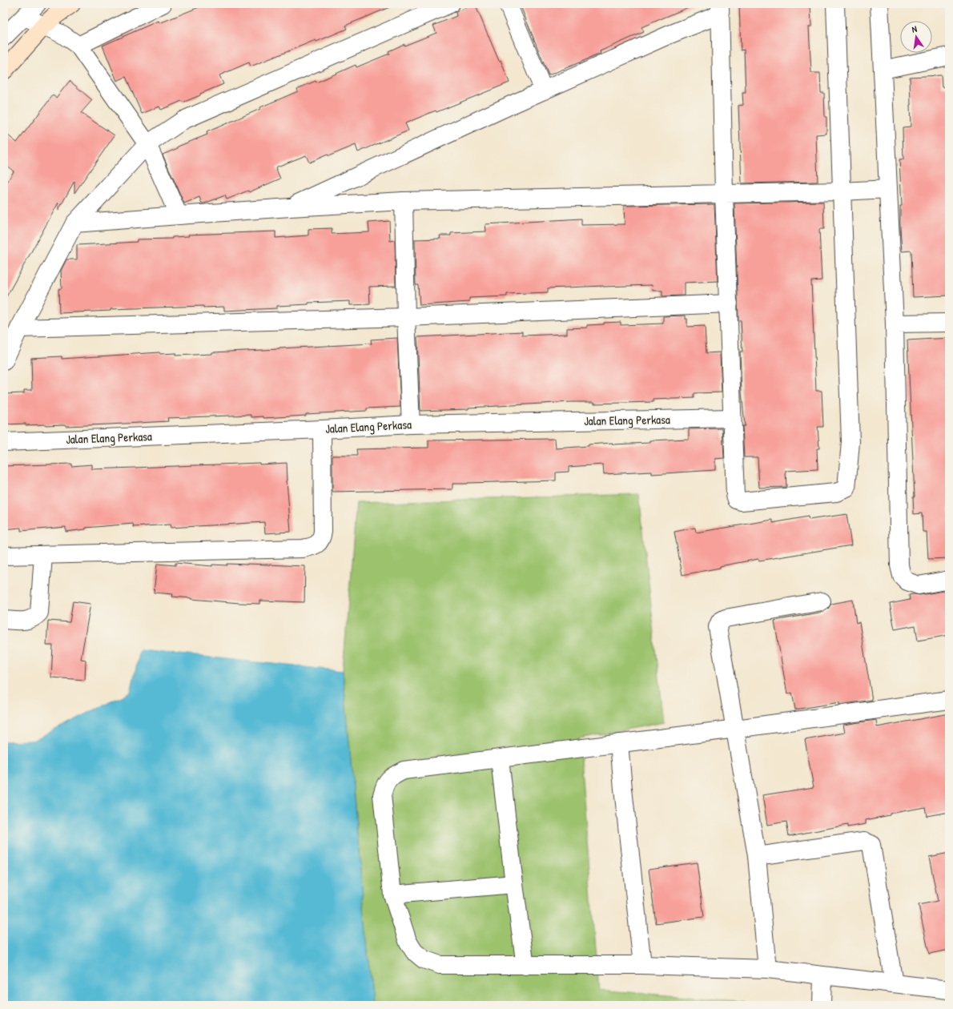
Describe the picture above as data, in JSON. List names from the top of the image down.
{
  "streets": {
    "street": ["Jalan Elang Perkasa"]
  },
  "north": "top"
}
